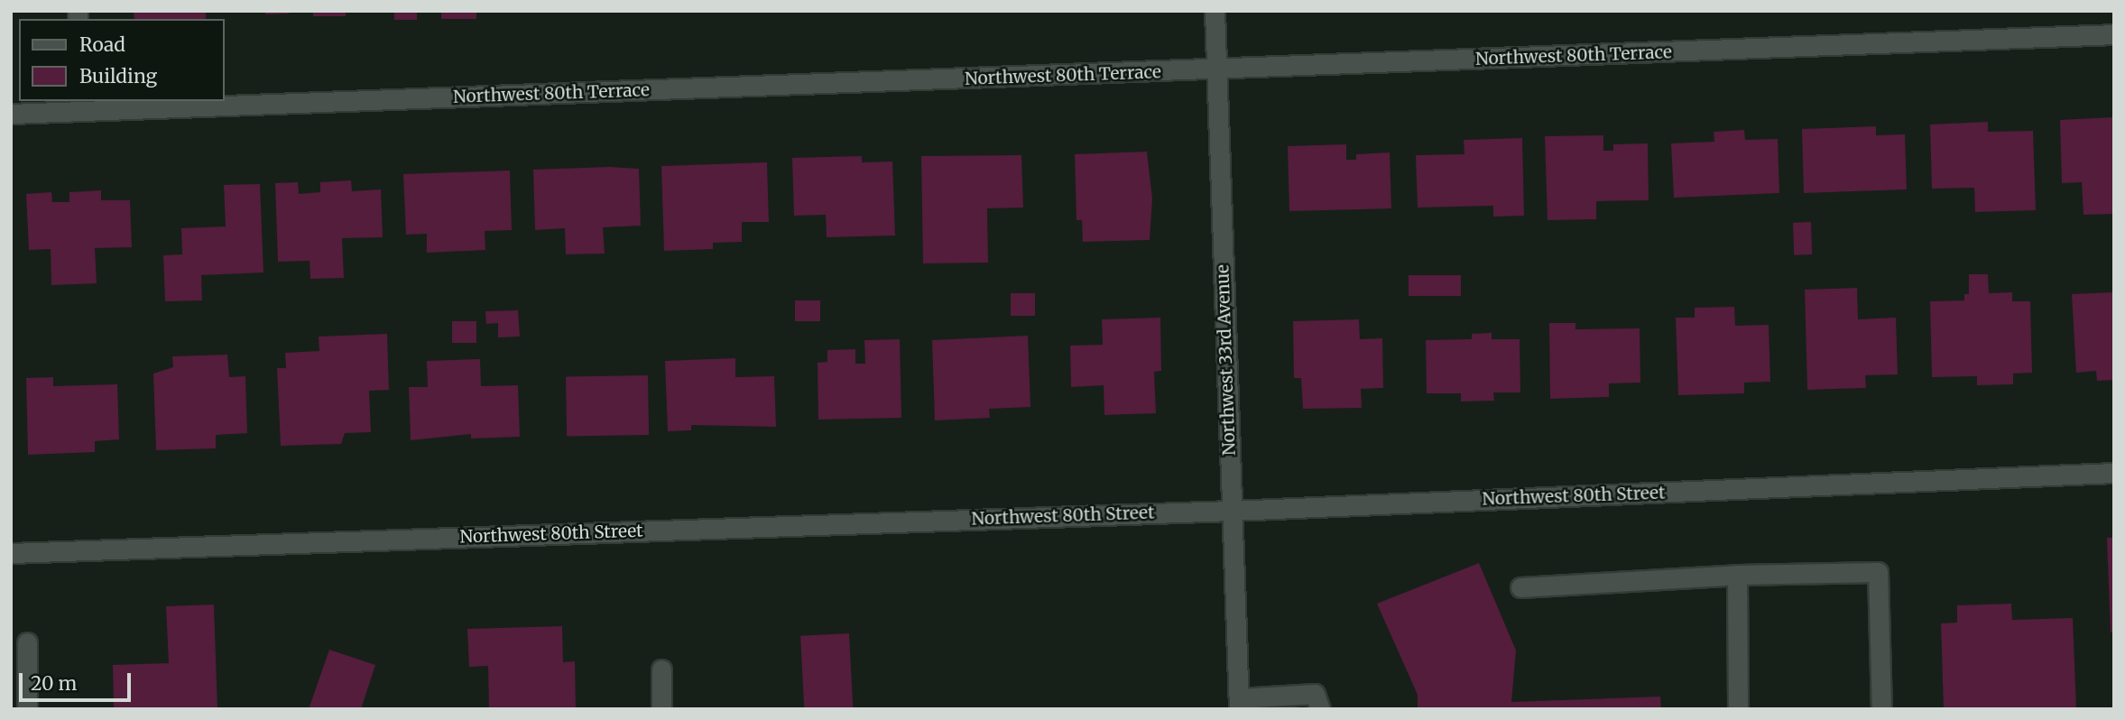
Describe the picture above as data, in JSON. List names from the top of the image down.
{
  "streets": {
    "street": ["Northwest 80th Terrace", "Northwest 33rd Avenue", "Northwest 80th Street"]
  },
  "crossings": [
    ["Northwest 80th Terrace", "Northwest 33rd Avenue"],
    ["Northwest 33rd Avenue", "Northwest 80th Street"]
  ],
  "legend": ["Road", "Building"],
  "scale_bar": "20 m"
}
